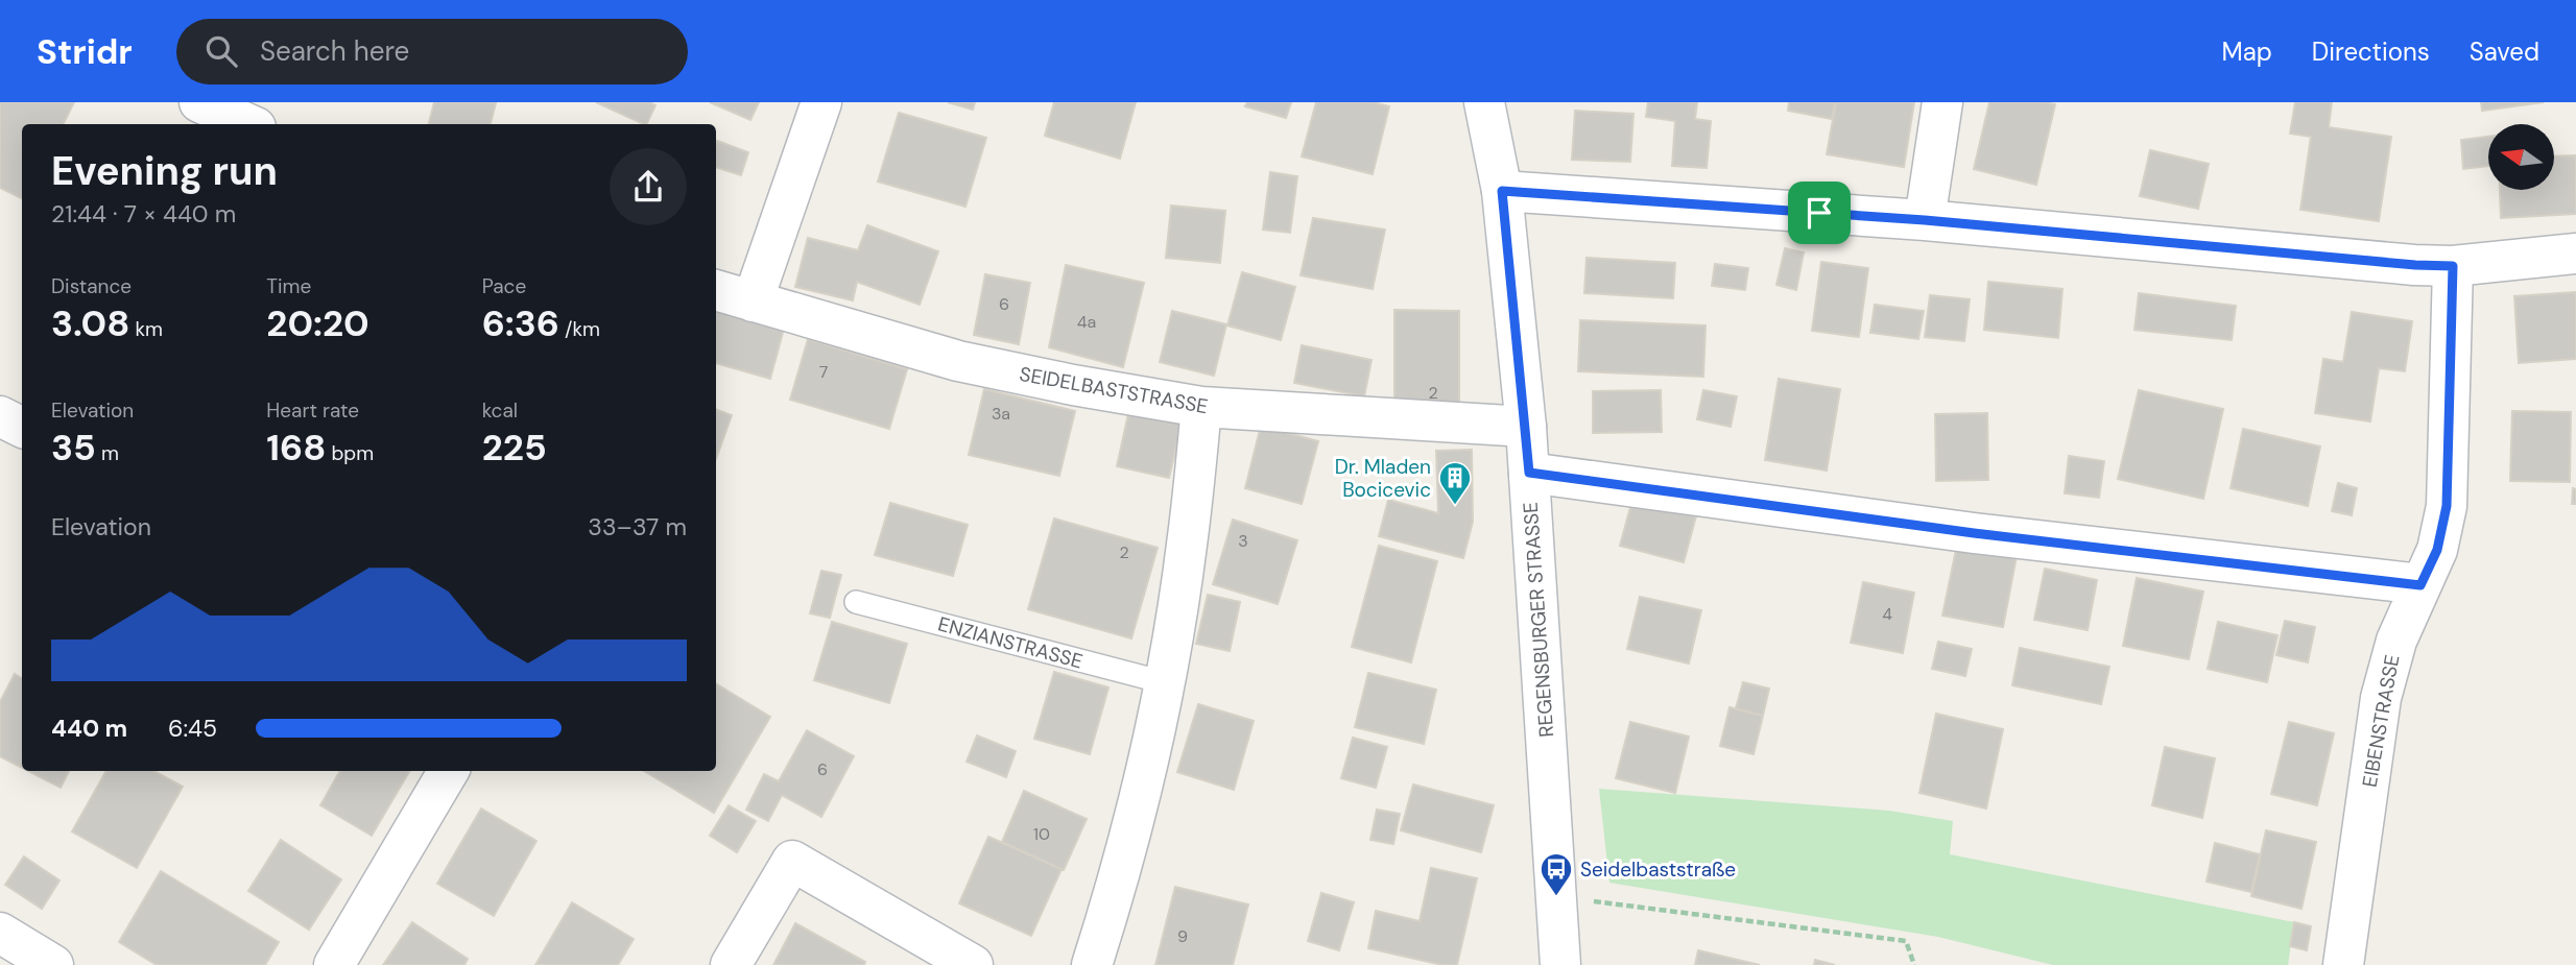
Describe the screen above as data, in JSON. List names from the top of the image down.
{
  "streets": {
    "street": ["SEIDELBASTSTRASSE", "REGENSBURGER STRASSE", "EIBENSTRASSE"],
    "lane": ["ENZIANSTRASSE"]
  },
  "crossings": [
    ["SEIDELBASTSTRASSE", "REGENSBURGER STRASSE"]
  ],
  "places": {
    "building": ["Dr. Mladen Bocicevic"],
    "bus stop": ["Seidelbaststraße"]
  },
  "house_numbers": [
    "6",
    "4a",
    "7",
    "2",
    "3a",
    "3",
    "2",
    "4",
    "6",
    "10",
    "9"
  ],
  "north": "left",
  "page": {
    "header": "Stridr",
    "search": "Search here",
    "nav": ["Map", "Directions", "Saved"],
    "heading": ["Evening run", "21:44 · 7 × 440 m"],
    "stats": [
      ["Distance", "3.08 km"],
      ["Time", "20:20"],
      ["Pace", "6:36 /km"],
      ["Elevation", "35 m"],
      ["Heart rate", "168 bpm"],
      ["kcal", "225"]
    ],
    "chart": ["Elevation", "33–37 m"],
    "list": [
      {
        "name": "440 m",
        "note": "6:45"
      }
    ]
  }
}
